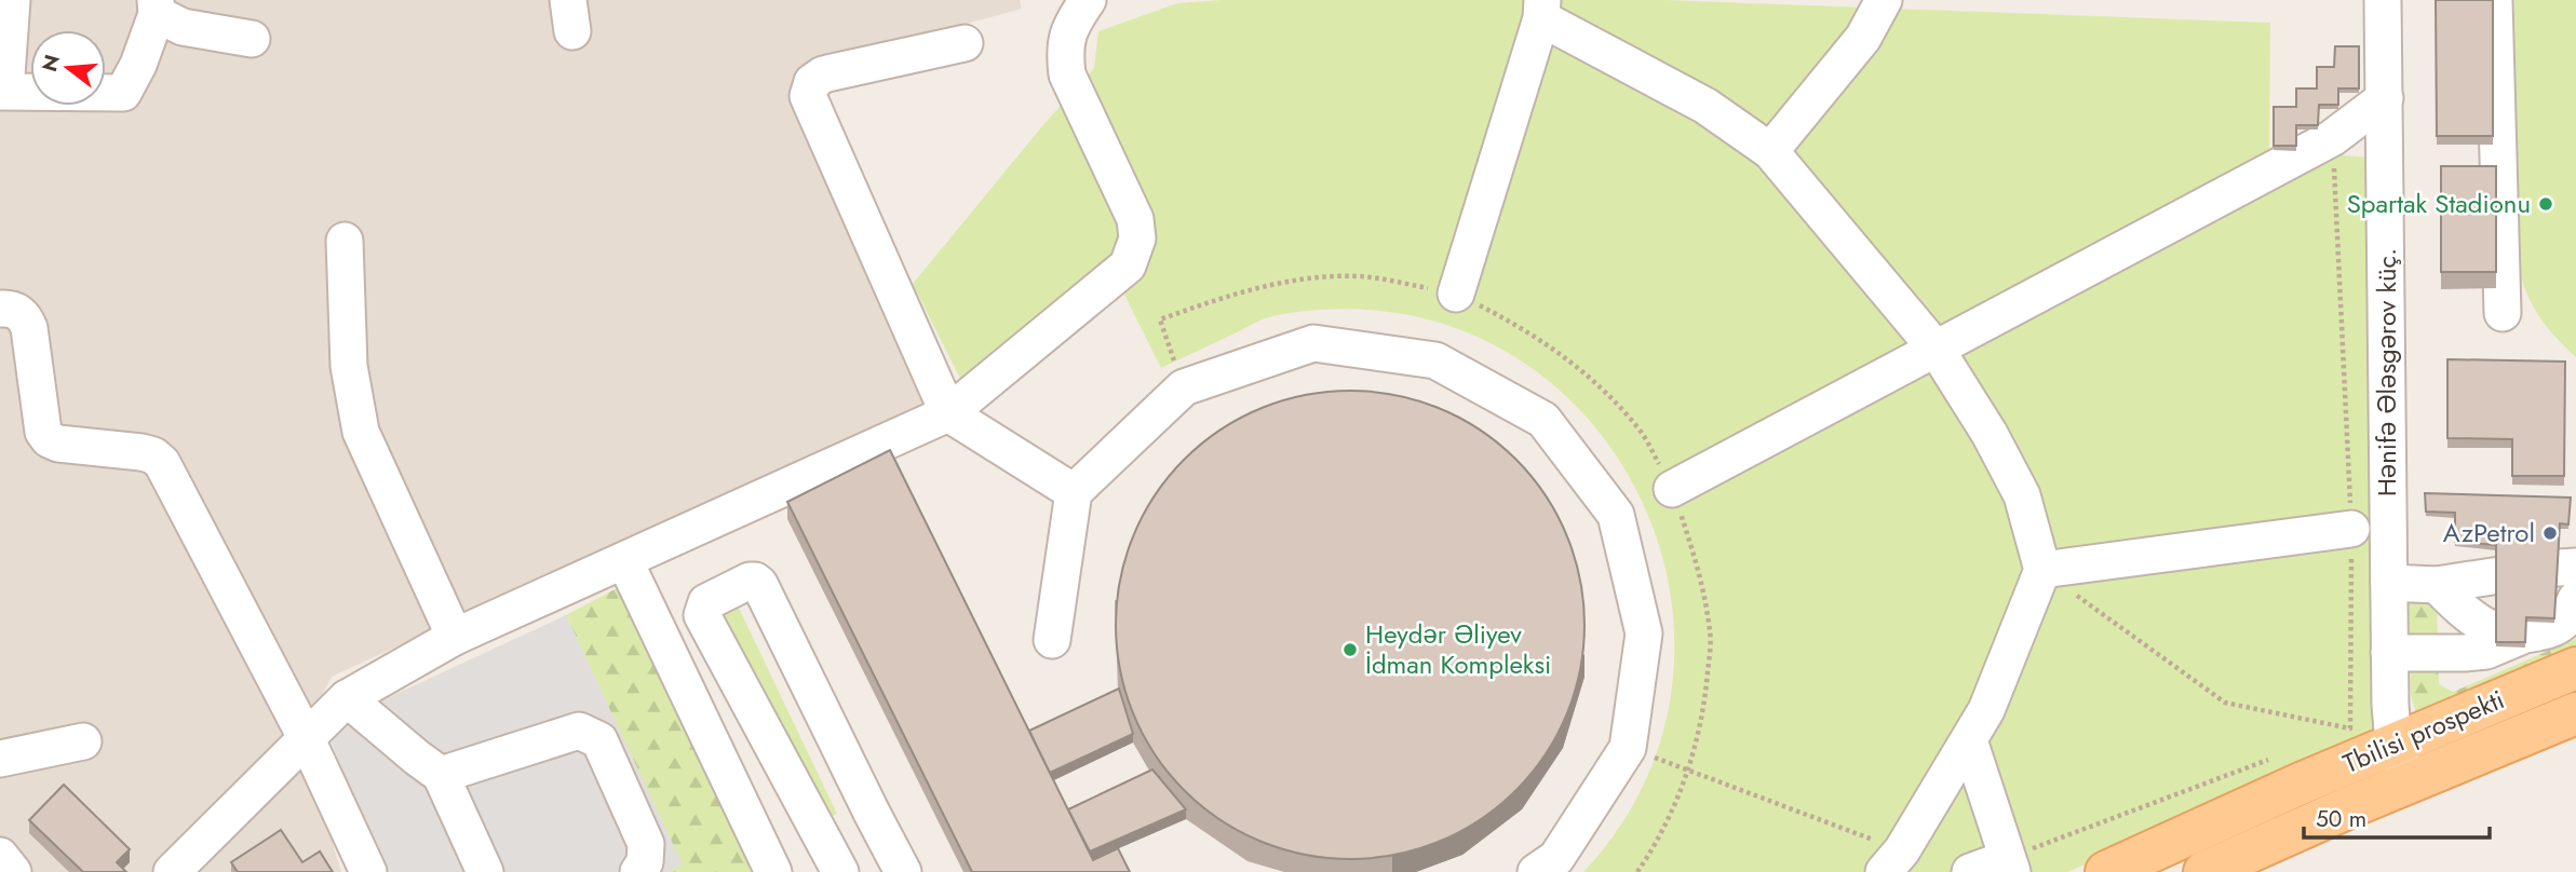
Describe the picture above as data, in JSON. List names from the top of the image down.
{
  "streets": {
    "main road": ["Tbilisi prospekti"],
    "street": ["Hənifə Ələsgərov küç."]
  },
  "crossings": [
    ["Hənifə Ələsgərov küç.", "Tbilisi prospekti"]
  ],
  "places": ["Spartak Stadionu", "AzPetrol", "Heydər Əliyev İdman Kompleksi"],
  "scale_bar": "50 m",
  "north": "left"
}
